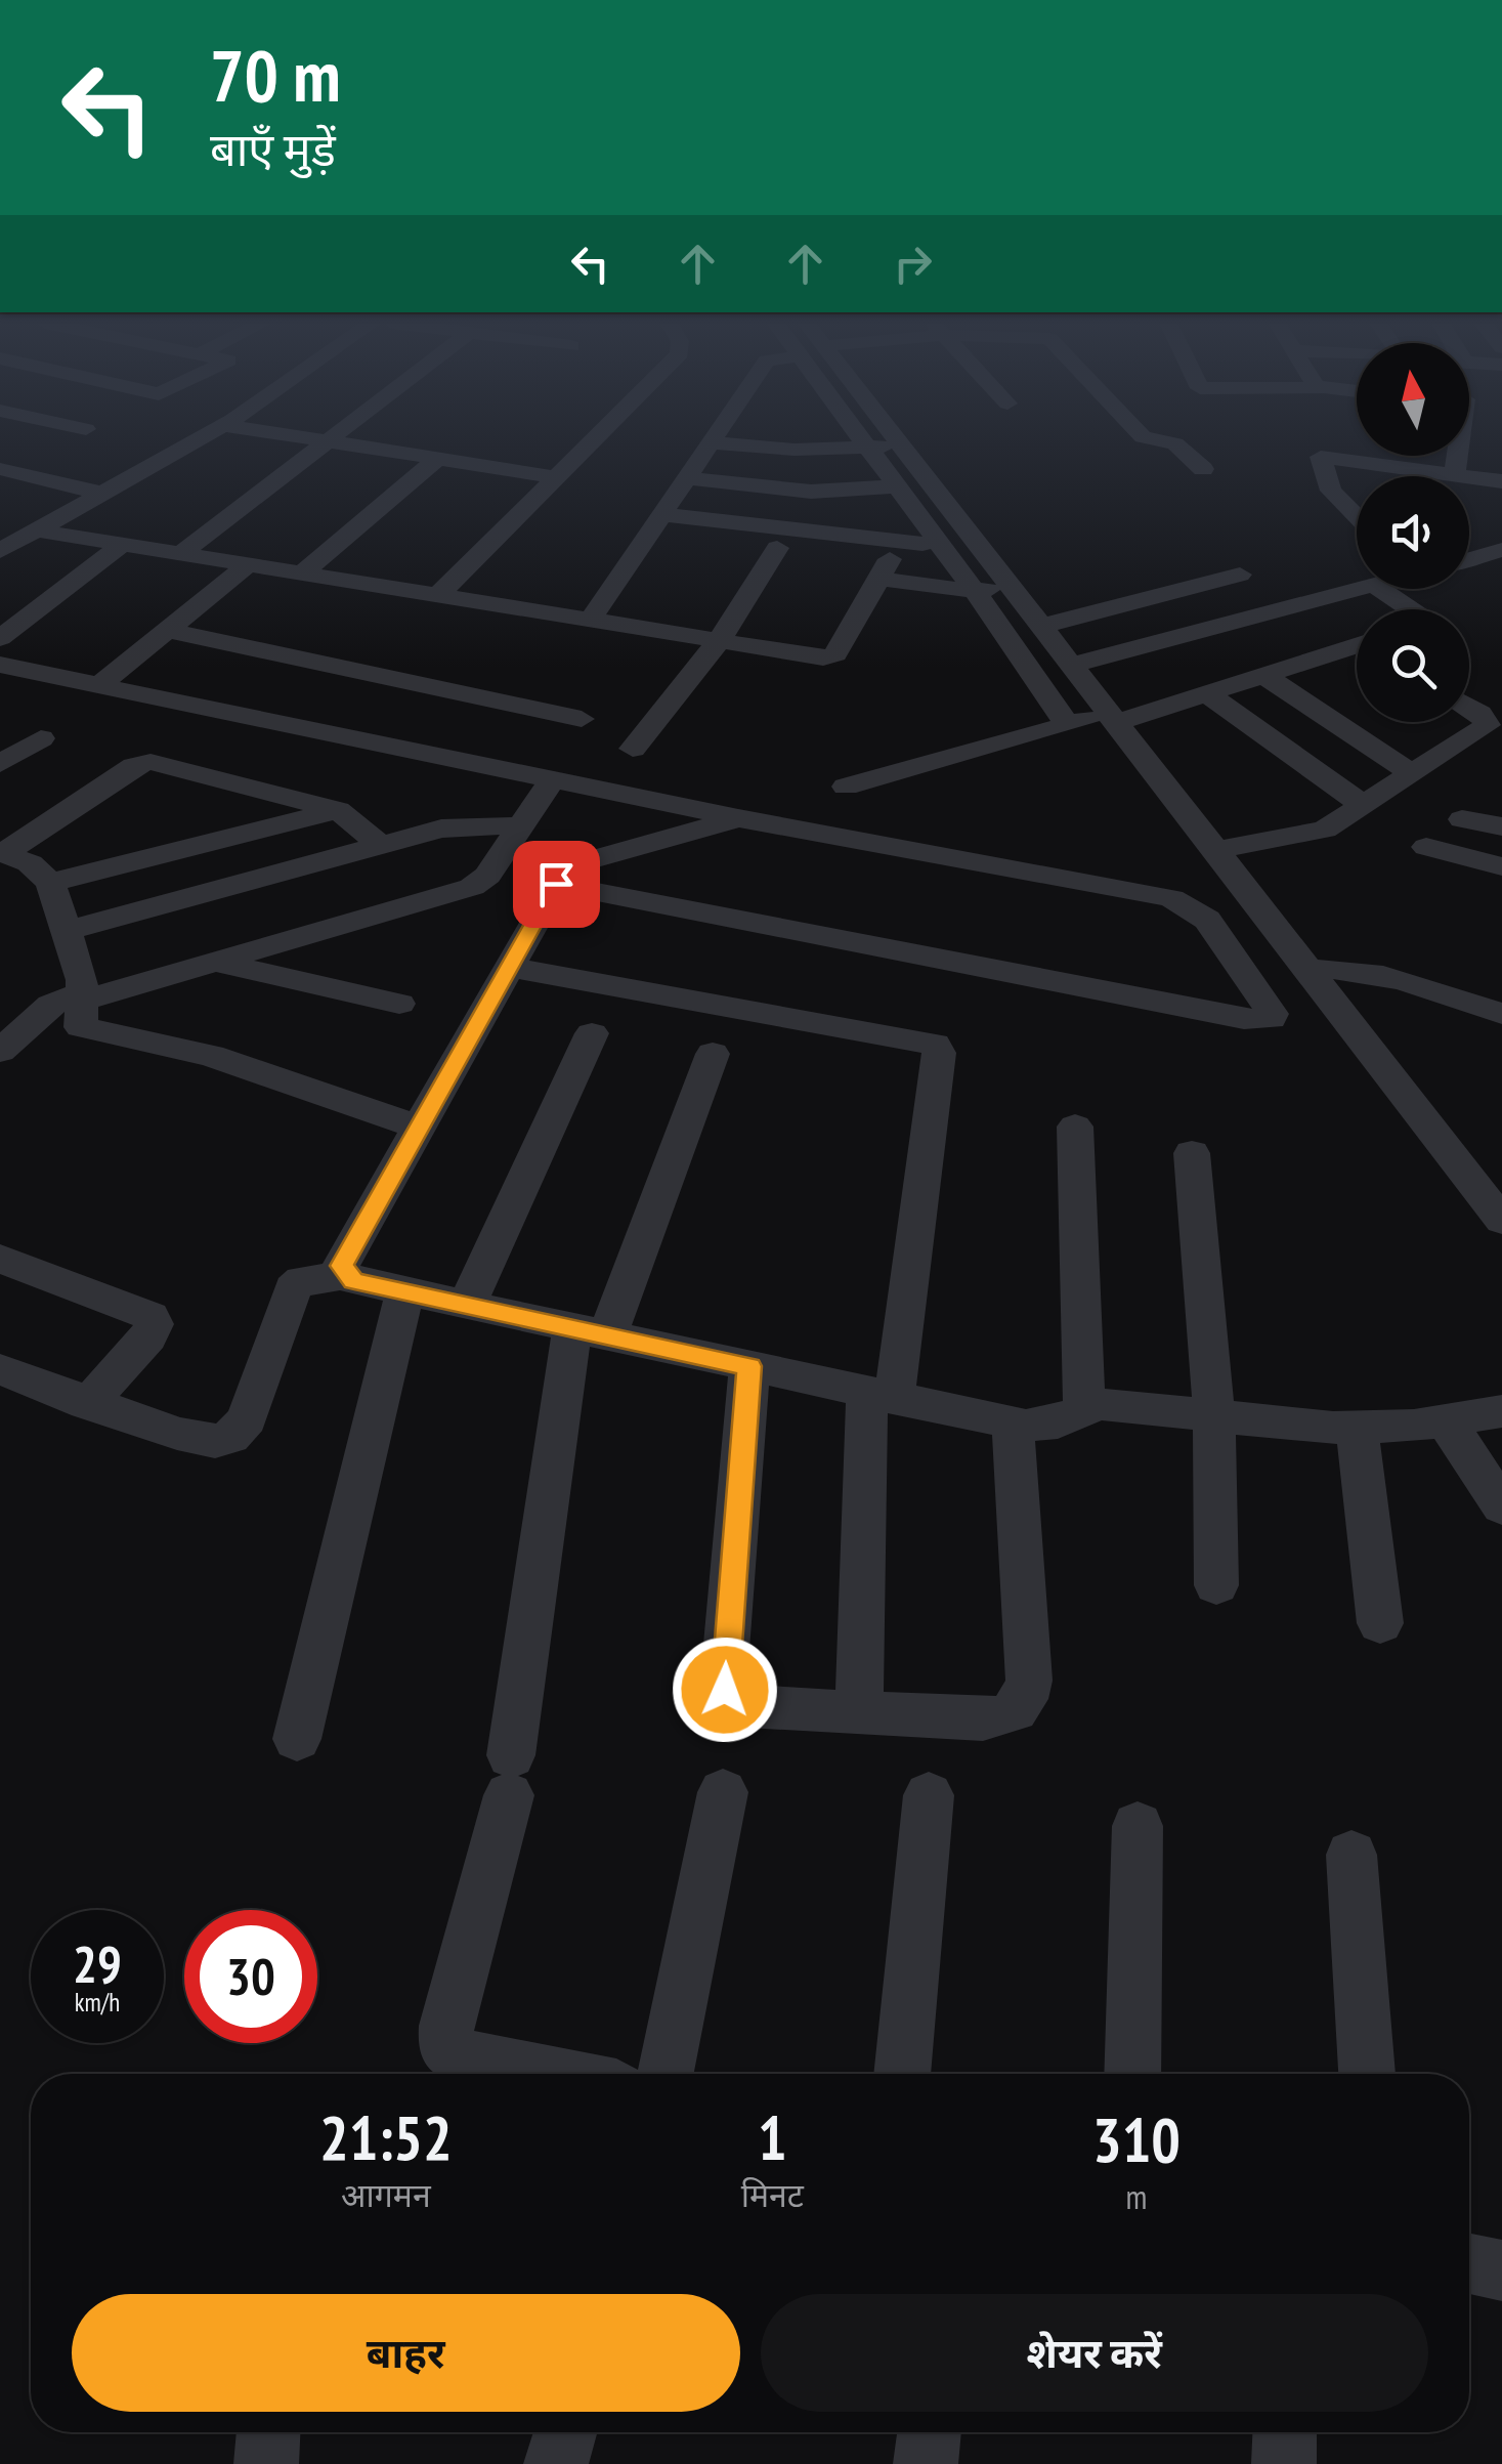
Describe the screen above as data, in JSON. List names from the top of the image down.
{
  "north": "top",
  "page": {
    "turn": ["70 m", "बाएँ मुड़ें"],
    "speed": "29 km/h",
    "limit": "30",
    "eta": [
      "21:52",
      "आगमन",
      "1",
      "मिनट",
      "310",
      "m"
    ],
    "buttons": ["बाहर", "शेयर करें"]
  }
}
